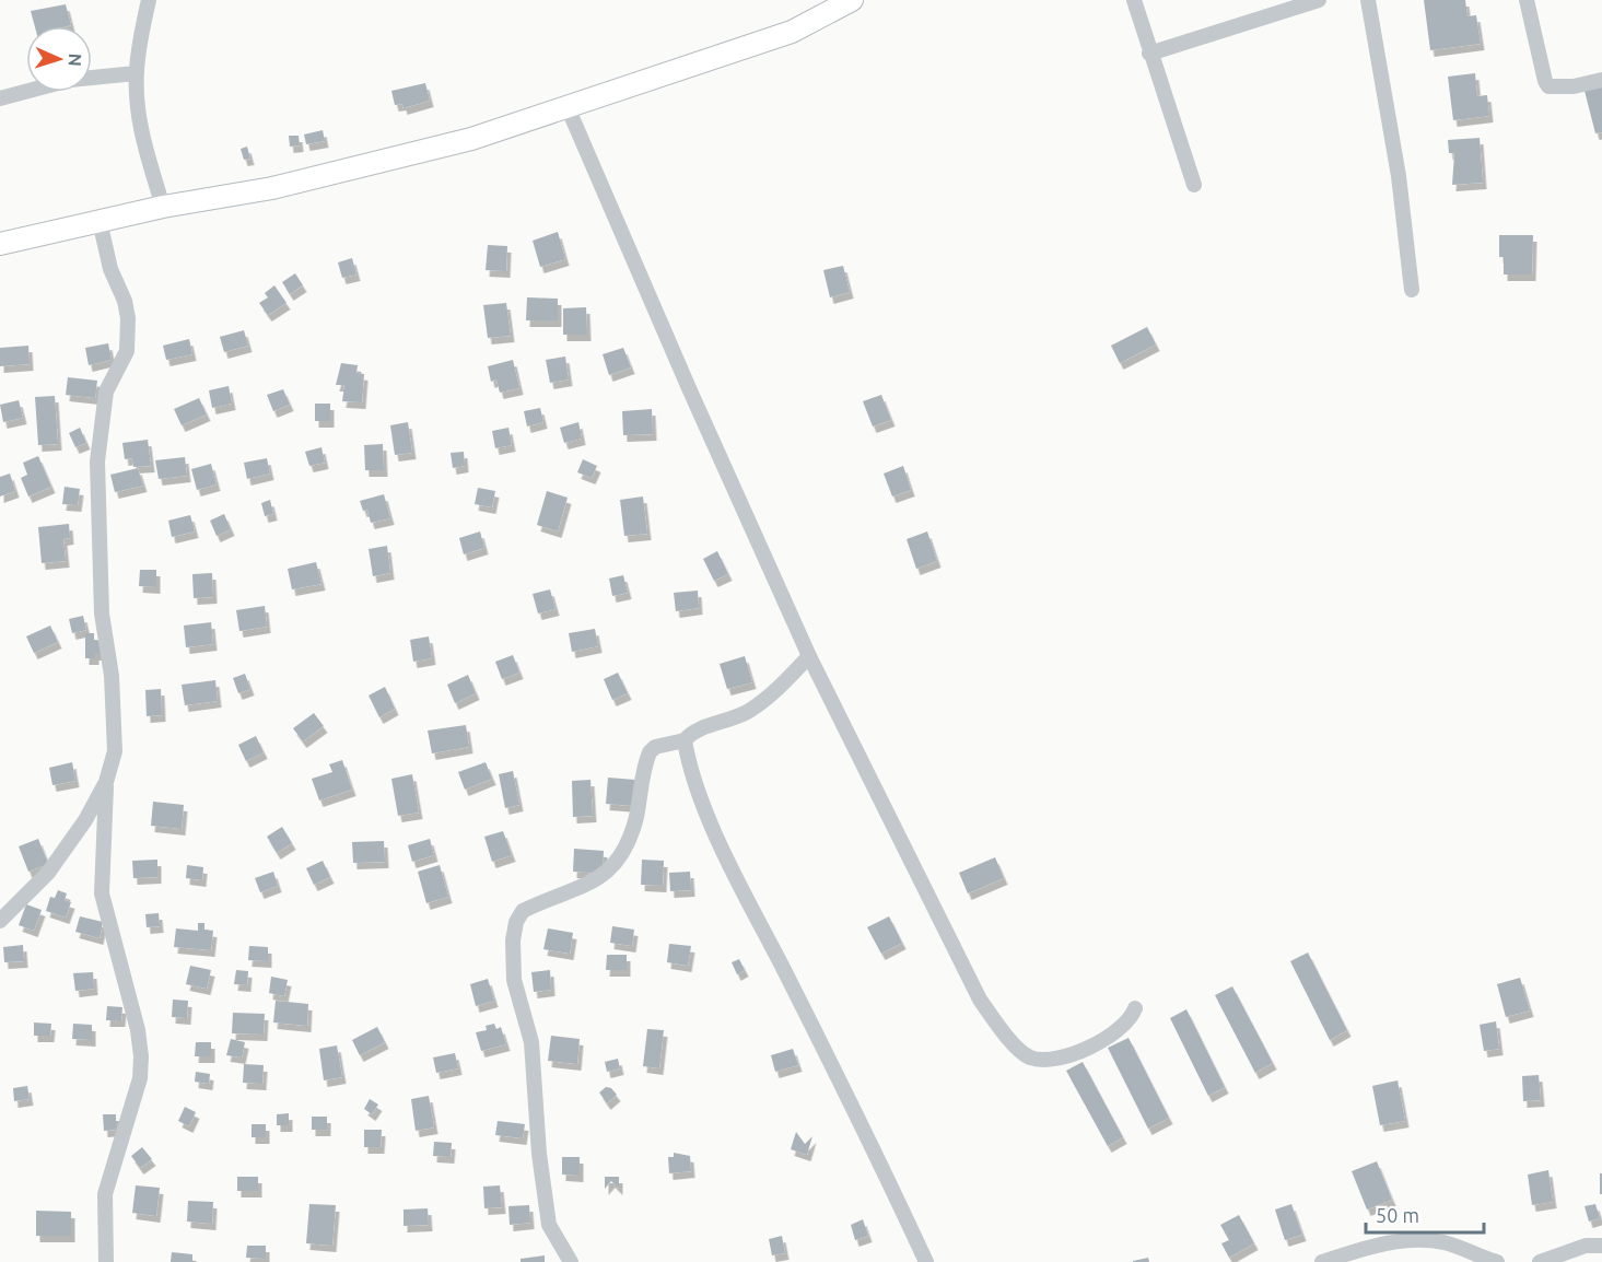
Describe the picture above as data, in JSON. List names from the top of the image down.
{
  "scale_bar": "50 m",
  "north": "right"
}
